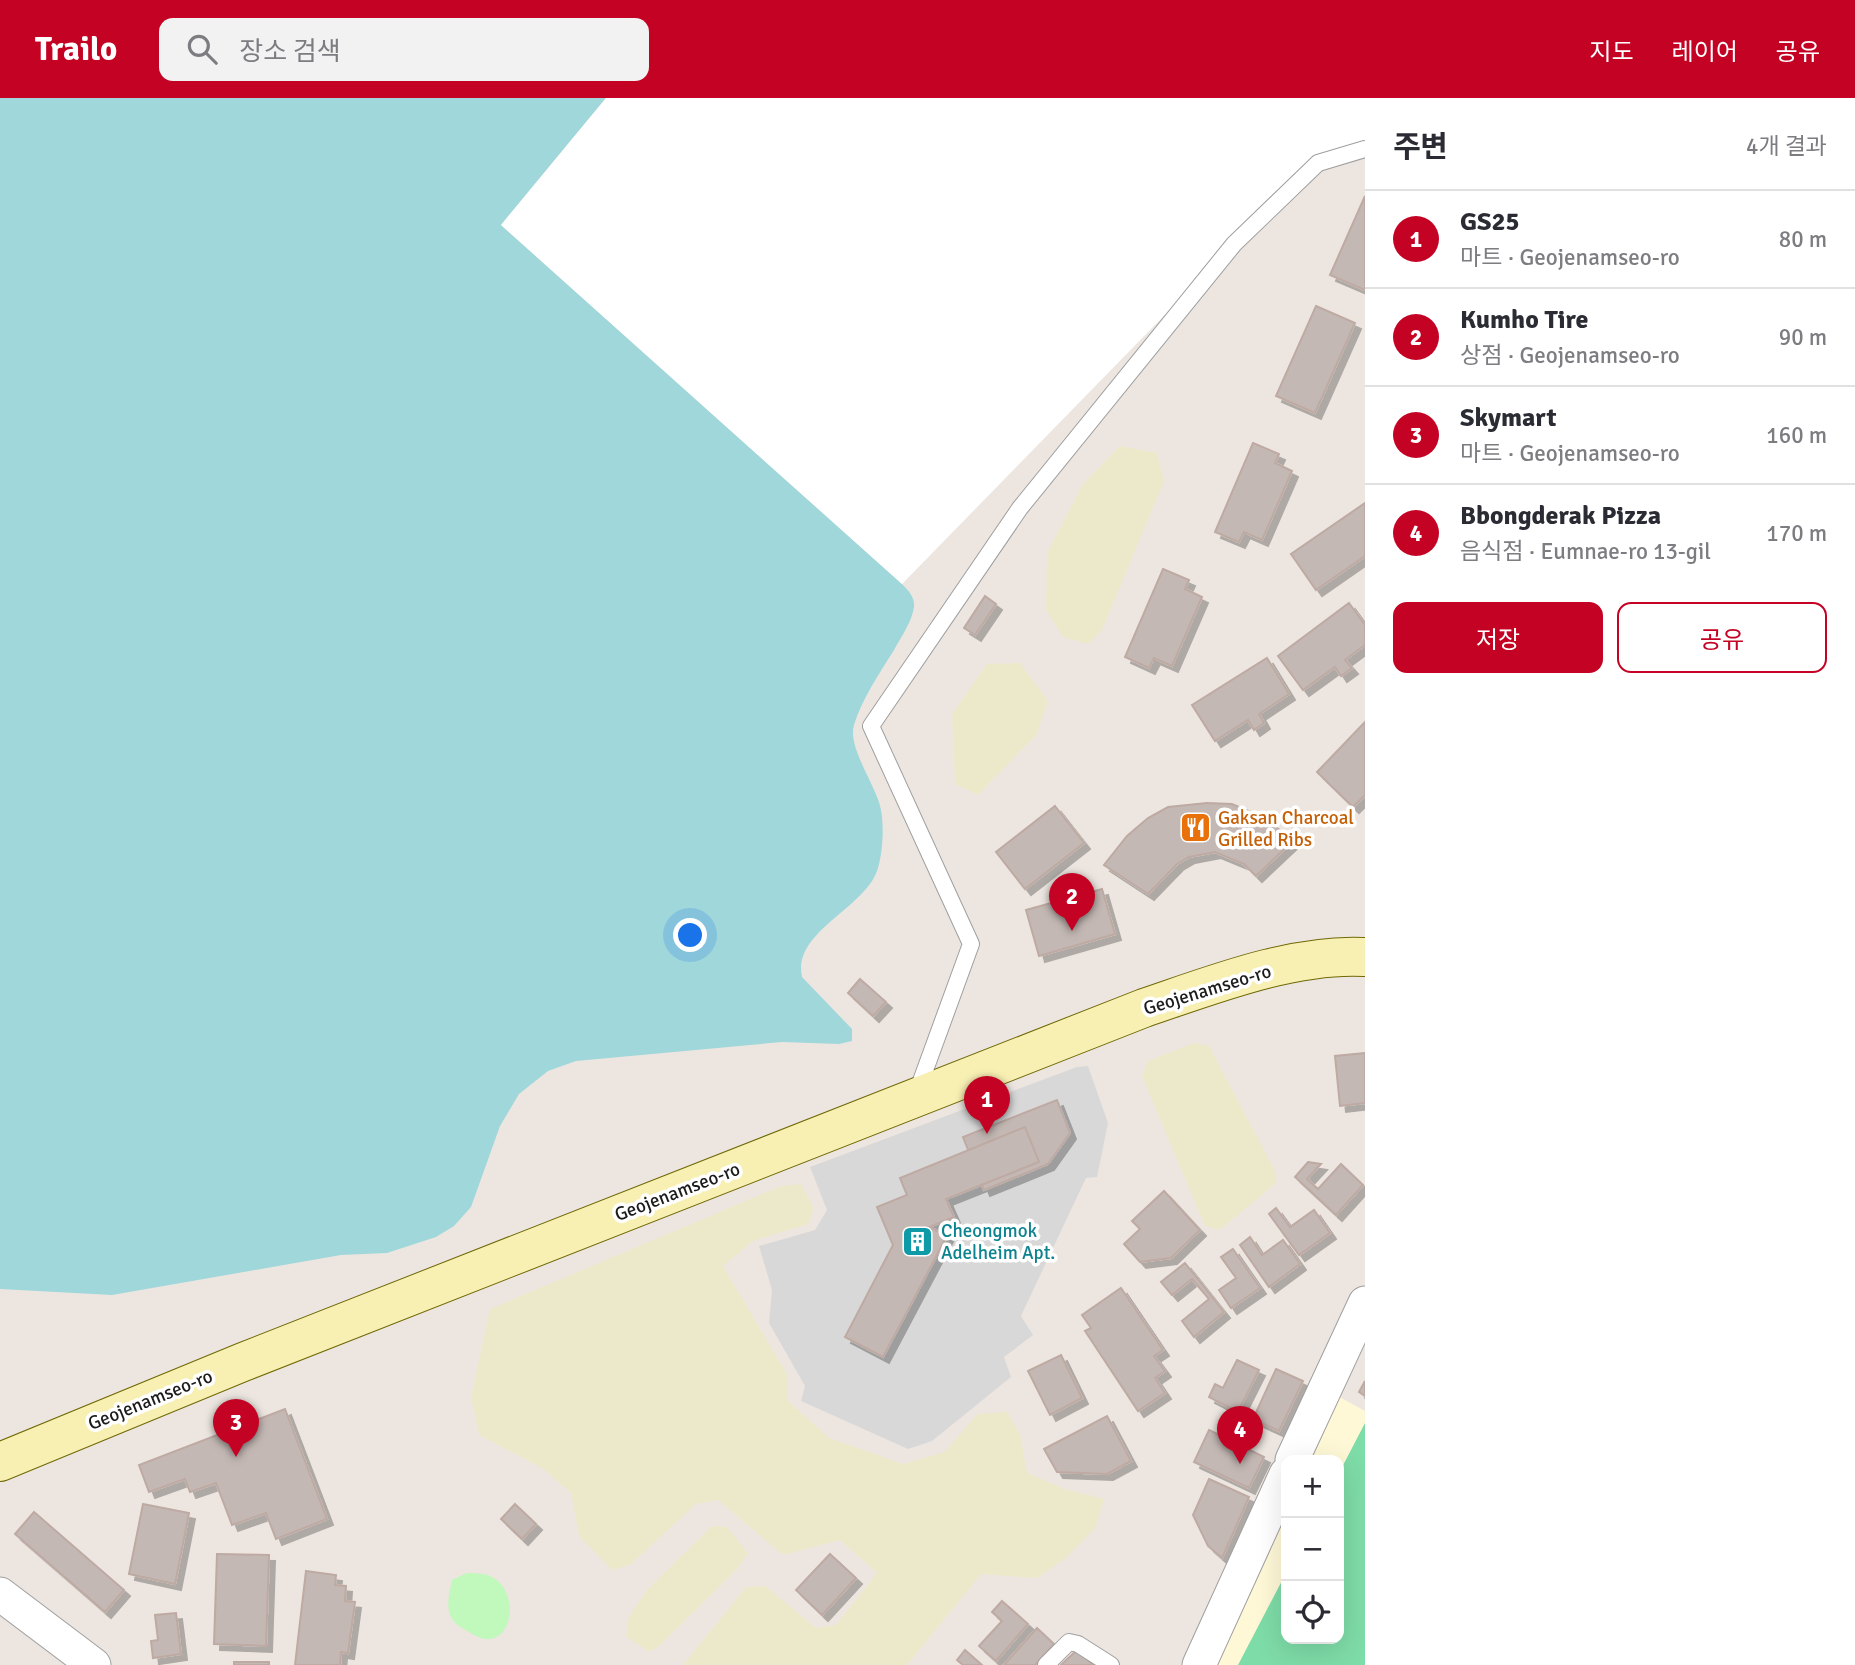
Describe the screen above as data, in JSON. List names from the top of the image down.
{
  "streets": {
    "main road": ["Geojenamseo-ro"]
  },
  "places": {
    "restaurant": ["Gaksan Charcoal Grilled Ribs"],
    "building": ["Cheongmok Adelheim Apt."]
  },
  "page": {
    "header": "Trailo",
    "search": "장소 검색",
    "nav": ["지도", "레이어", "공유"],
    "heading": ["주변", "4개 결과"],
    "list": [
      {
        "mark": "1",
        "name": "GS25",
        "note": "마트 · Geojenamseo-ro",
        "value": "80 m"
      },
      {
        "mark": "2",
        "name": "Kumho Tire",
        "note": "상점 · Geojenamseo-ro",
        "value": "90 m"
      },
      {
        "mark": "3",
        "name": "Skymart",
        "note": "마트 · Geojenamseo-ro",
        "value": "160 m"
      },
      {
        "mark": "4",
        "name": "Bbongderak Pizza",
        "note": "음식점 · Eumnae-ro 13-gil",
        "value": "170 m"
      }
    ],
    "buttons": ["저장", "공유"],
    "pins": [
      "2",
      "1",
      "3",
      "4"
    ],
    "map_buttons": ["+", "−"]
  }
}
